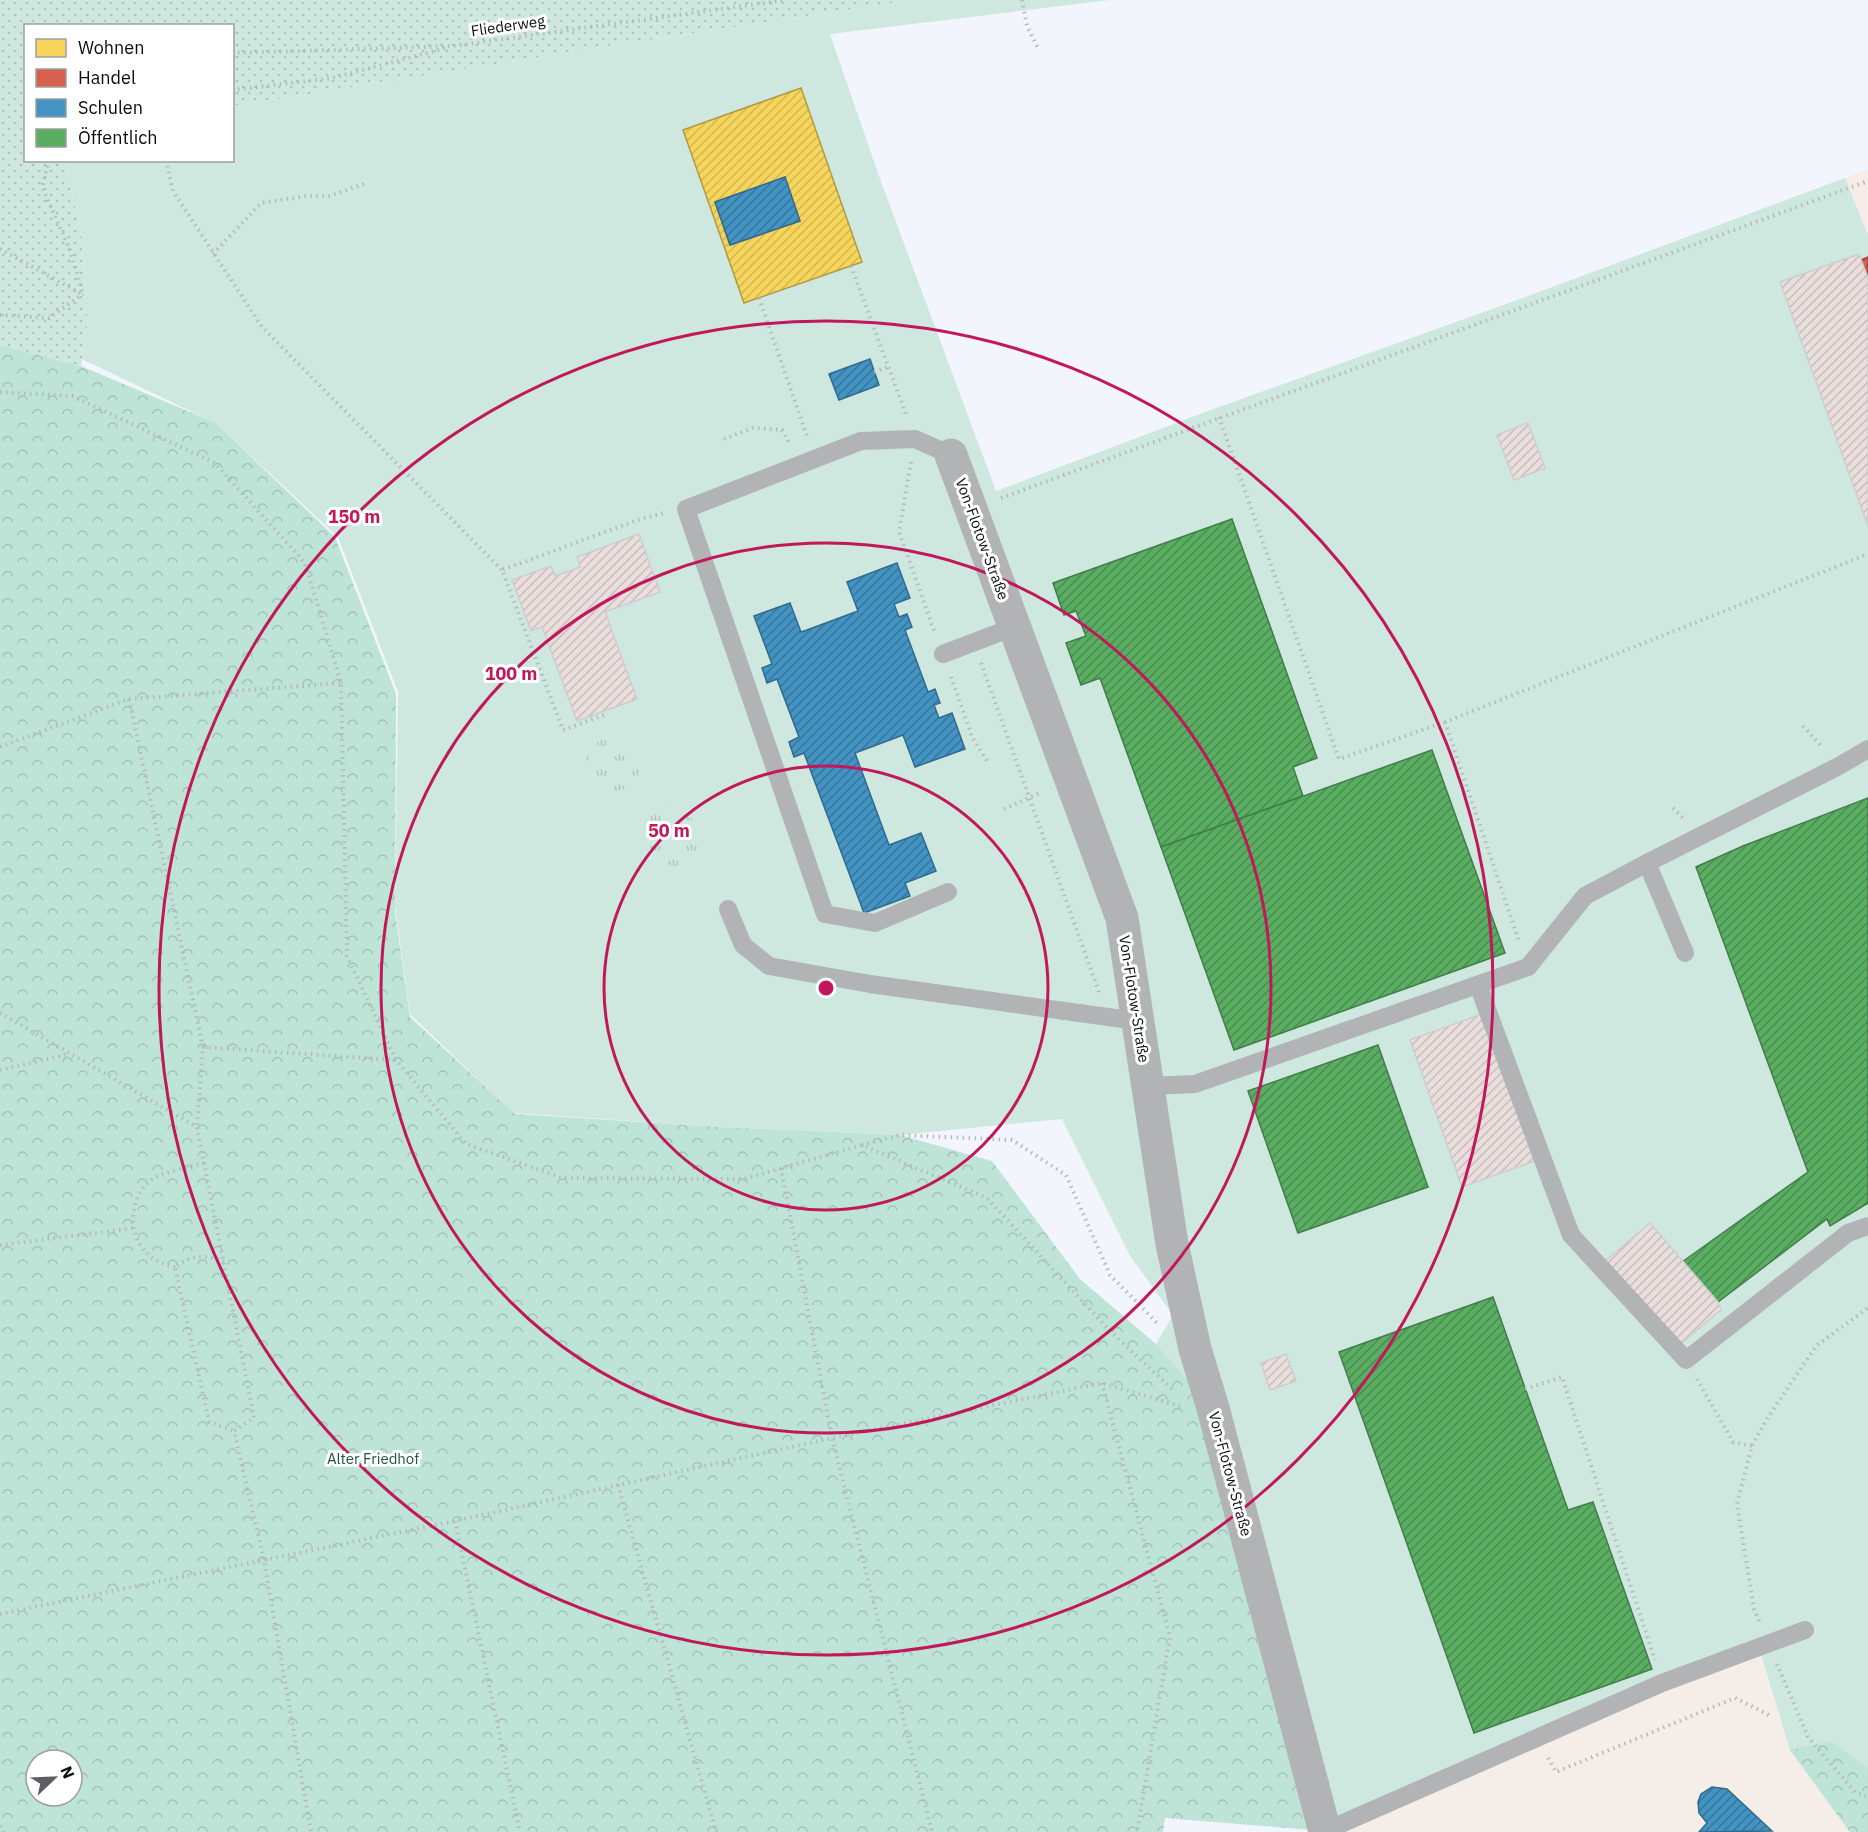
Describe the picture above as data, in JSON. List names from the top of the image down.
{
  "streets": {
    "street": ["Von-Flotow-Straße"],
    "path": ["Fliederweg"]
  },
  "parks": ["Alter Friedhof"],
  "legend": [
    "Wohnen",
    "Handel",
    "Schulen",
    "Öffentlich"
  ],
  "north": "top right",
  "rings": ["150 m", "100 m", "50 m"]
}
